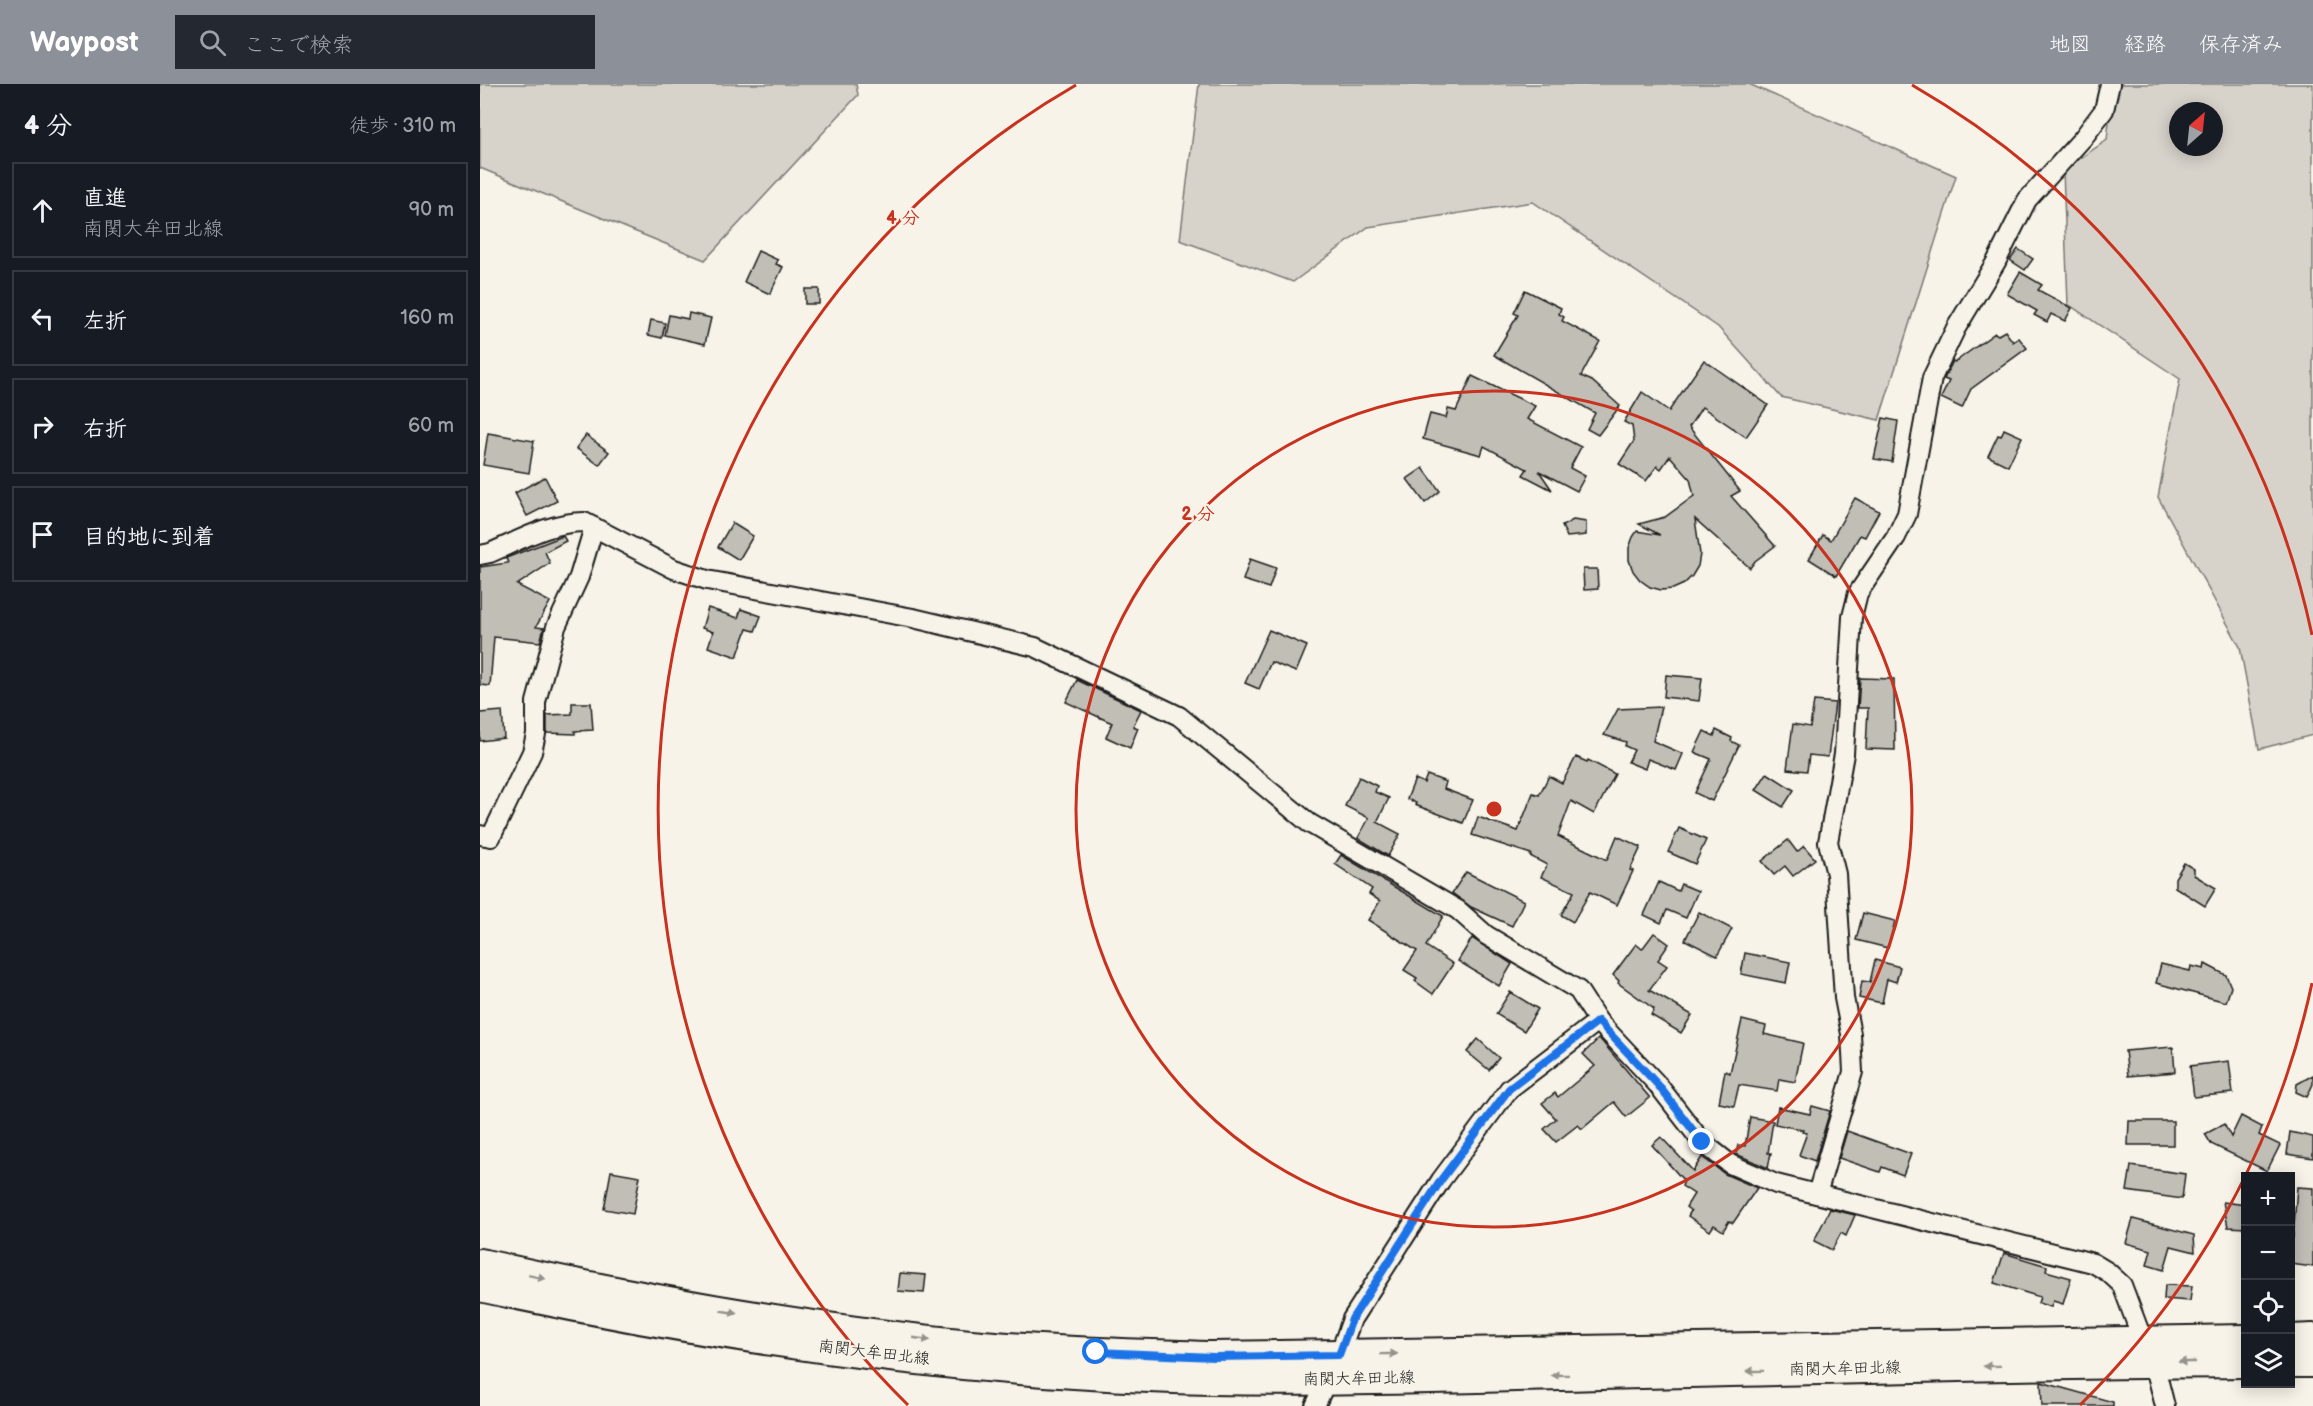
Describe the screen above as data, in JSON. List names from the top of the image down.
{
  "streets": {
    "main road": ["南関大牟田北線"]
  },
  "north": "top right",
  "page": {
    "header": "Waypost",
    "search": "ここで検索",
    "nav": ["地図", "経路", "保存済み"],
    "heading": ["4 分", "徒歩 · 310 m"],
    "list": [
      ["直進", "南関大牟田北線", "90 m"],
      ["左折", "160 m"],
      ["右折", "60 m"],
      "目的地に到着"
    ],
    "map_buttons": ["+", "−"]
  },
  "rings": ["4 分", "2 分"]
}
